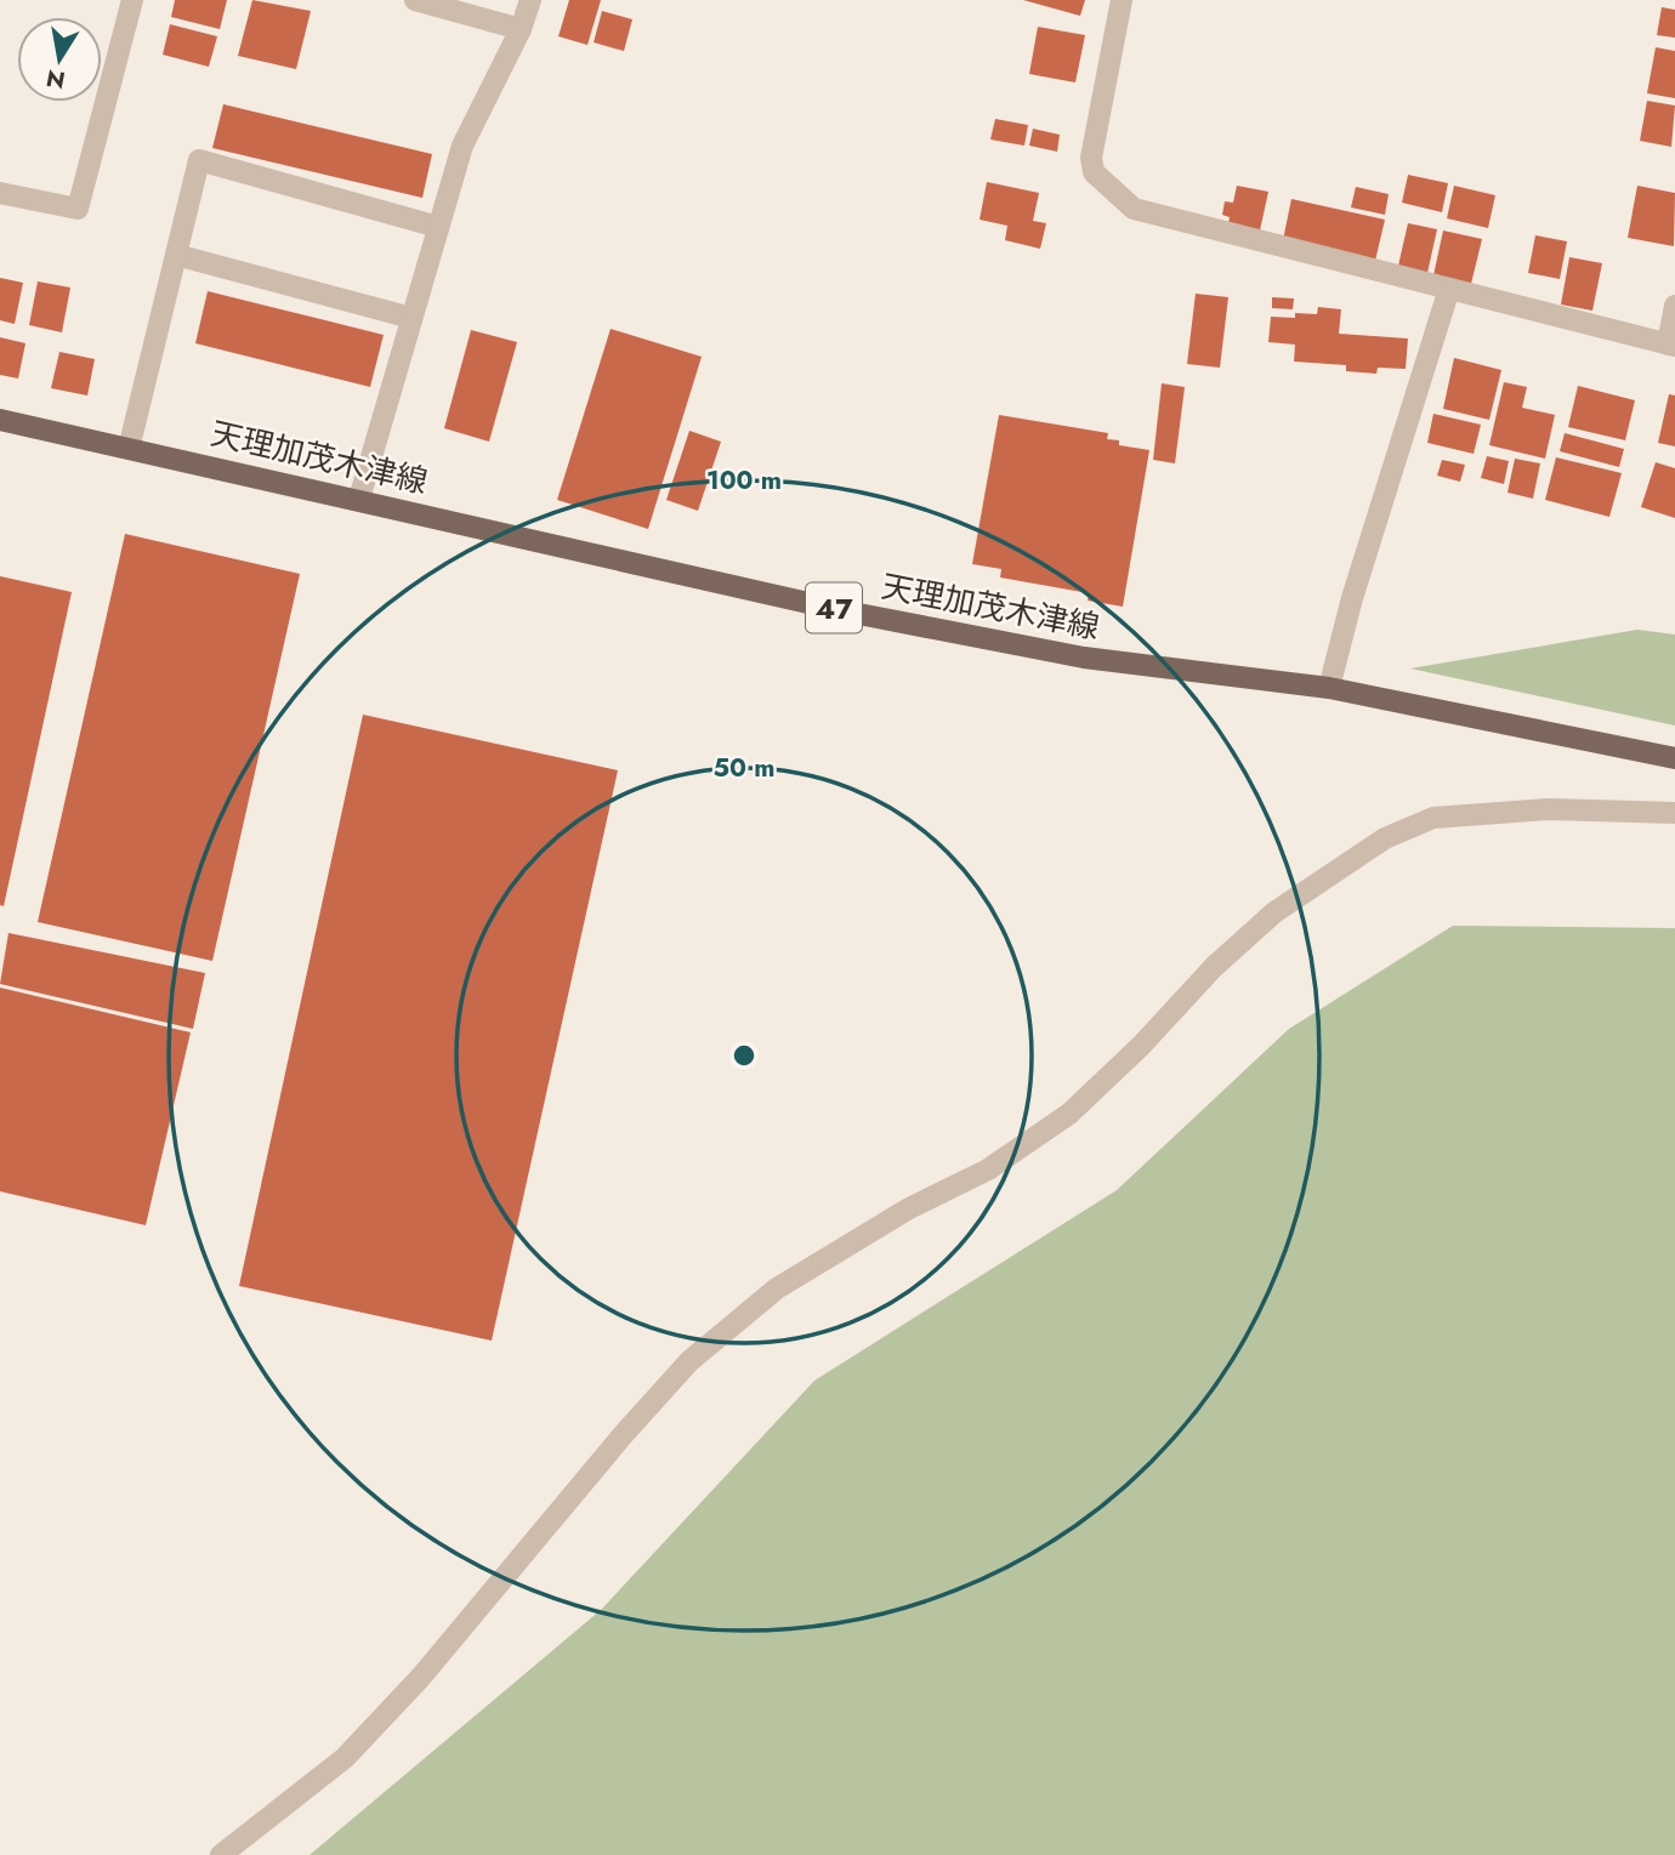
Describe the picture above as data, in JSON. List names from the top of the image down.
{
  "streets": {
    "main road": ["天理加茂木津線", "47"]
  },
  "north": "bottom",
  "rings": ["100 m", "50 m"]
}
